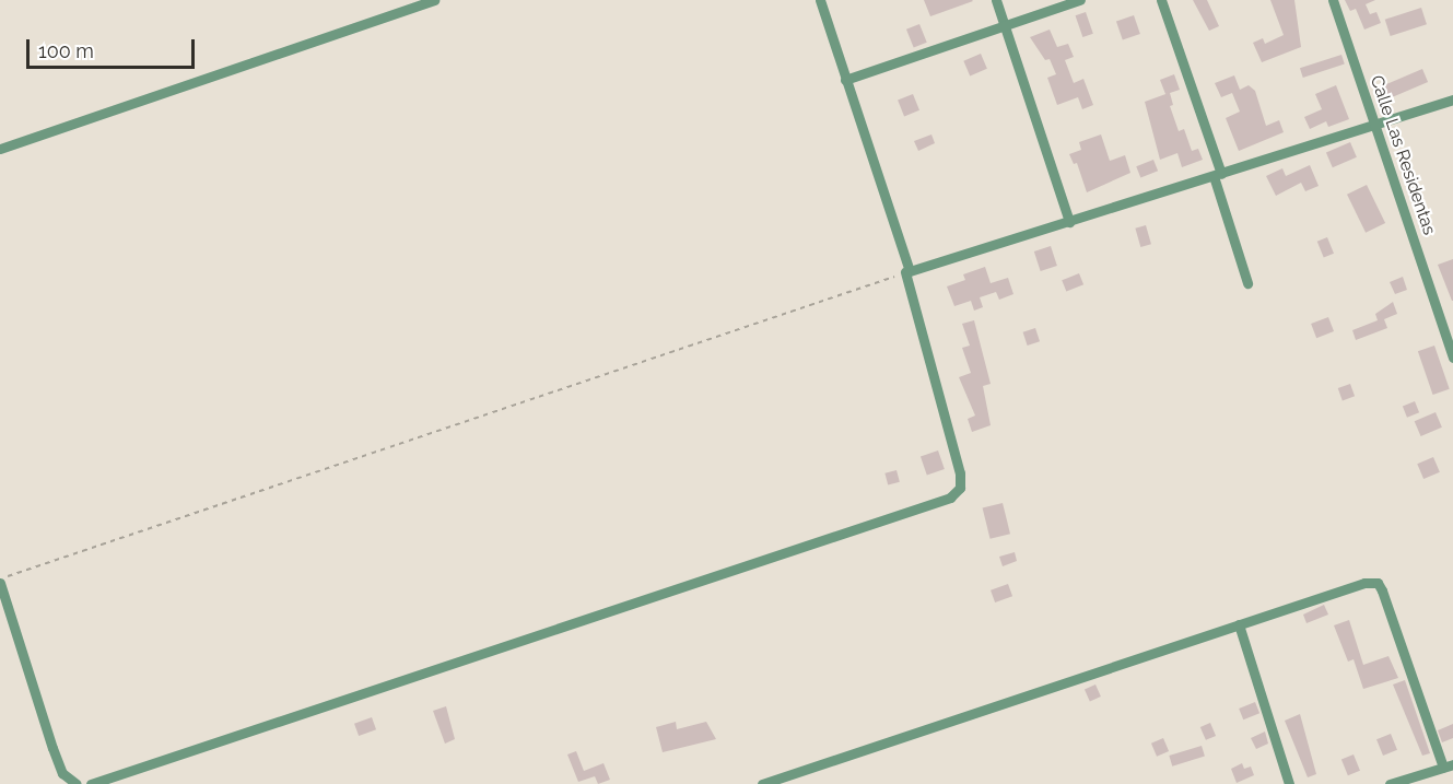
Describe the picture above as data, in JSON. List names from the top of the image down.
{
  "streets": {
    "street": ["Calle Las Residentas"]
  },
  "scale_bar": "100 m"
}
